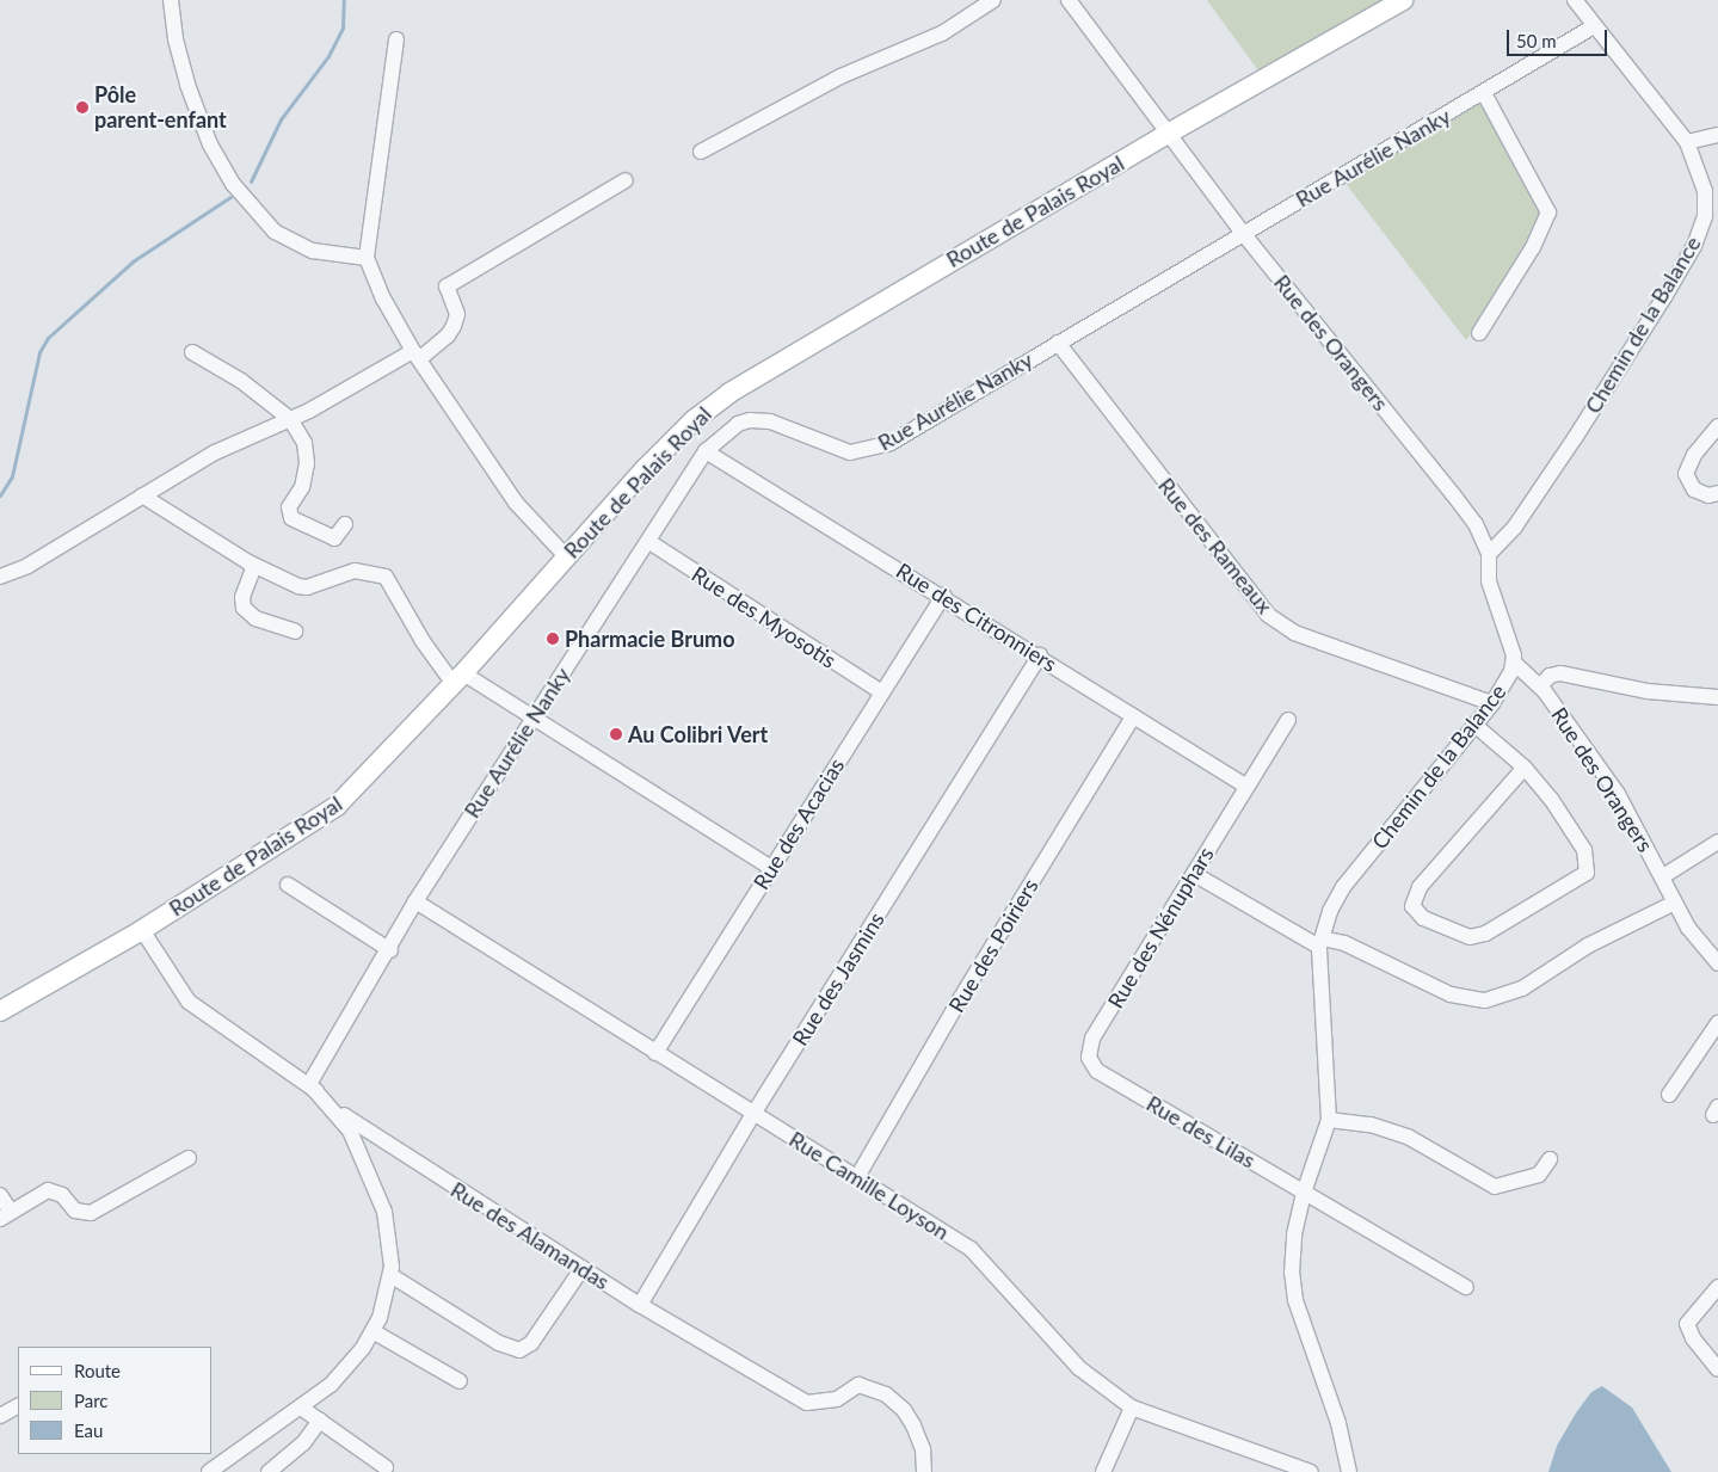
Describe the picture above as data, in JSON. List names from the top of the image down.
{
  "streets": {
    "main road": ["Route de Palais Royal"],
    "street": [
      "Rue Aurélie Nanky",
      "Chemin de la Balance",
      "Rue des Orangers",
      "Rue des Rameaux",
      "Rue des Myosotis",
      "Rue des Citronniers",
      "Rue des Acacias",
      "Rue des Nénuphars",
      "Rue des Poiriers",
      "Rue des Jasmins",
      "Rue des Lilas",
      "Rue Camille Loyson",
      "Rue des Alamandas"
    ]
  },
  "crossings": [
    ["Rue Aurélie Nanky", "Chemin de la Balance"],
    ["Rue Aurélie Nanky", "Rue des Orangers"],
    ["Rue Aurélie Nanky", "Rue des Rameaux"],
    ["Rue Aurélie Nanky", "Rue des Myosotis"],
    ["Rue Aurélie Nanky", "Rue des Citronniers"],
    ["Rue Aurélie Nanky", "Rue Camille Loyson"],
    ["Rue Aurélie Nanky", "Rue des Alamandas"],
    ["Route de Palais Royal", "Rue des Orangers"],
    ["Route de Palais Royal", "Rue des Alamandas"],
    ["Chemin de la Balance", "Rue des Orangers"],
    ["Chemin de la Balance", "Rue des Rameaux"],
    ["Chemin de la Balance", "Rue des Lilas"],
    ["Rue des Myosotis", "Rue des Acacias"],
    ["Rue des Citronniers", "Rue des Acacias"],
    ["Rue des Citronniers", "Rue des Nénuphars"],
    ["Rue des Citronniers", "Rue des Poiriers"],
    ["Rue des Citronniers", "Rue des Jasmins"],
    ["Rue des Acacias", "Rue Camille Loyson"],
    ["Rue des Nénuphars", "Rue des Lilas"],
    ["Rue des Poiriers", "Rue Camille Loyson"],
    ["Rue des Jasmins", "Rue Camille Loyson"],
    ["Rue des Jasmins", "Rue des Alamandas"]
  ],
  "places": ["Pôle parent-enfant", "Pharmacie Brumo", "Au Colibri Vert"],
  "legend": ["Route", "Parc", "Eau"],
  "scale_bar": "50 m"
}
